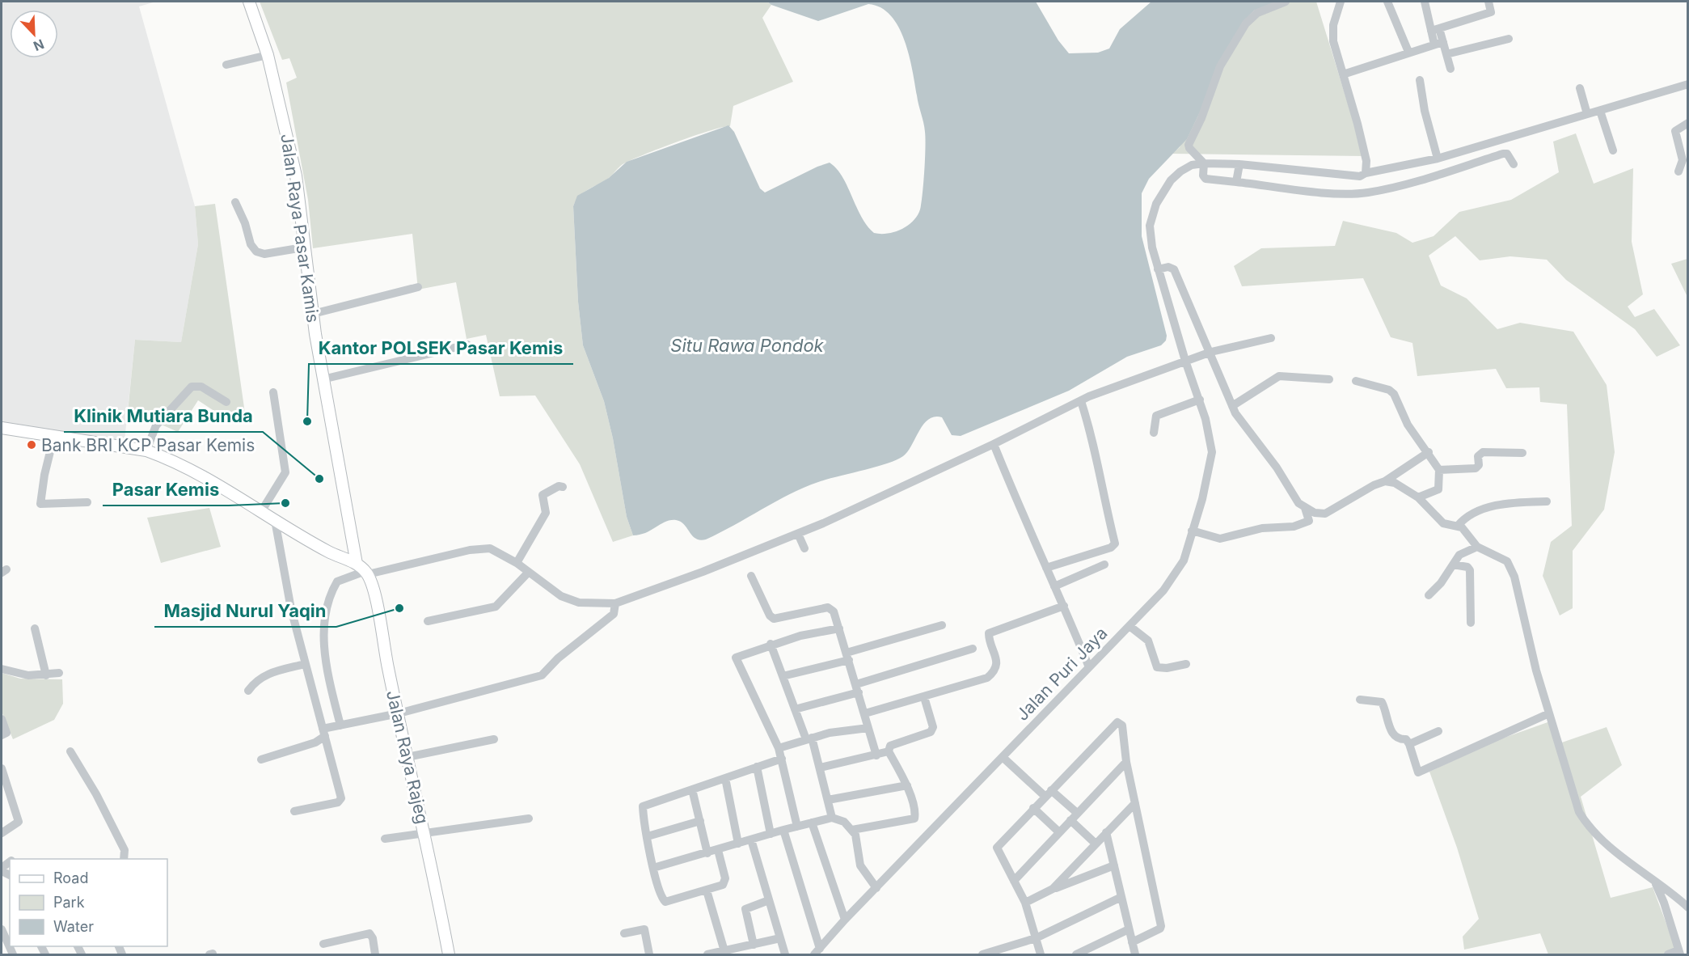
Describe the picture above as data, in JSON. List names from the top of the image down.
{
  "streets": {
    "main road": ["Jalan Raya Pasar Kamis", "Jalan Raya Rajeg"],
    "street": ["Jalan Puri Jaya"]
  },
  "crossings": [
    ["Jalan Raya Pasar Kamis", "Jalan Raya Rajeg"]
  ],
  "water": ["Situ Rawa Pondok"],
  "places": [
    "Kantor POLSEK Pasar Kemis",
    "Bank BRI KCP Pasar Kemis",
    "Klinik Mutiara Bunda",
    "Pasar Kemis",
    "Masjid Nurul Yaqin"
  ],
  "legend": ["Road", "Park", "Water"],
  "north": "bottom right"
}
